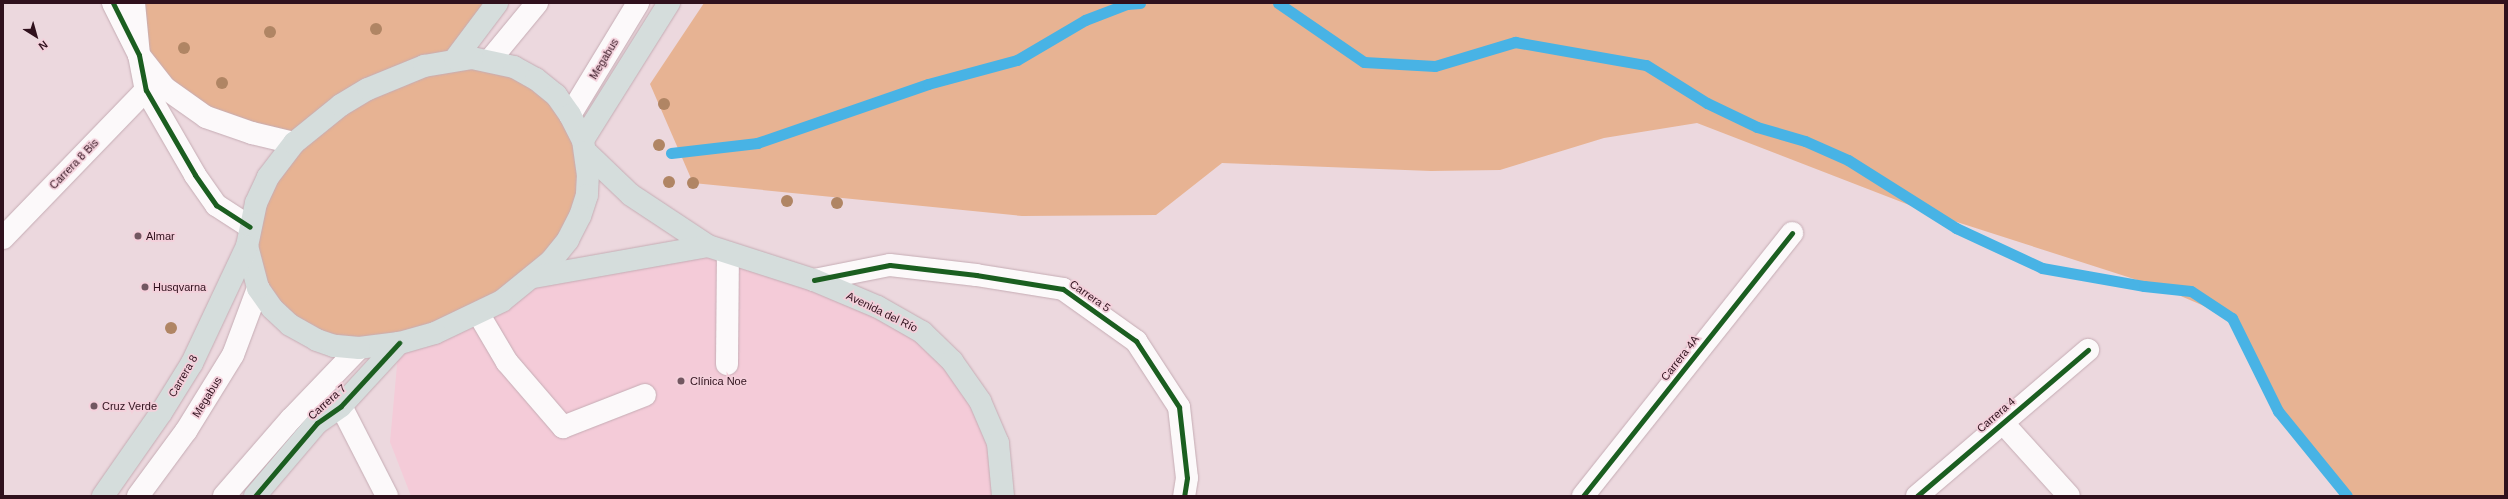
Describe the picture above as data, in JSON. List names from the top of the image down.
{
  "streets": {
    "main road": ["Avenida del Río", "Carrera 8", "Carrera 7"],
    "street": [
      "Megabus",
      "Carrera 8 Bis",
      "Carrera 5",
      "Carrera 4A",
      "Carrera 4"
    ]
  },
  "crossings": [
    ["Megabus", "Carrera 8"],
    ["Carrera 5", "Avenida del Río"],
    ["Avenida del Río", "Carrera 8"]
  ],
  "places": [
    "Almar",
    "Husqvarna",
    "Clínica Noe",
    "Cruz Verde"
  ],
  "north": "bottom right"
}
